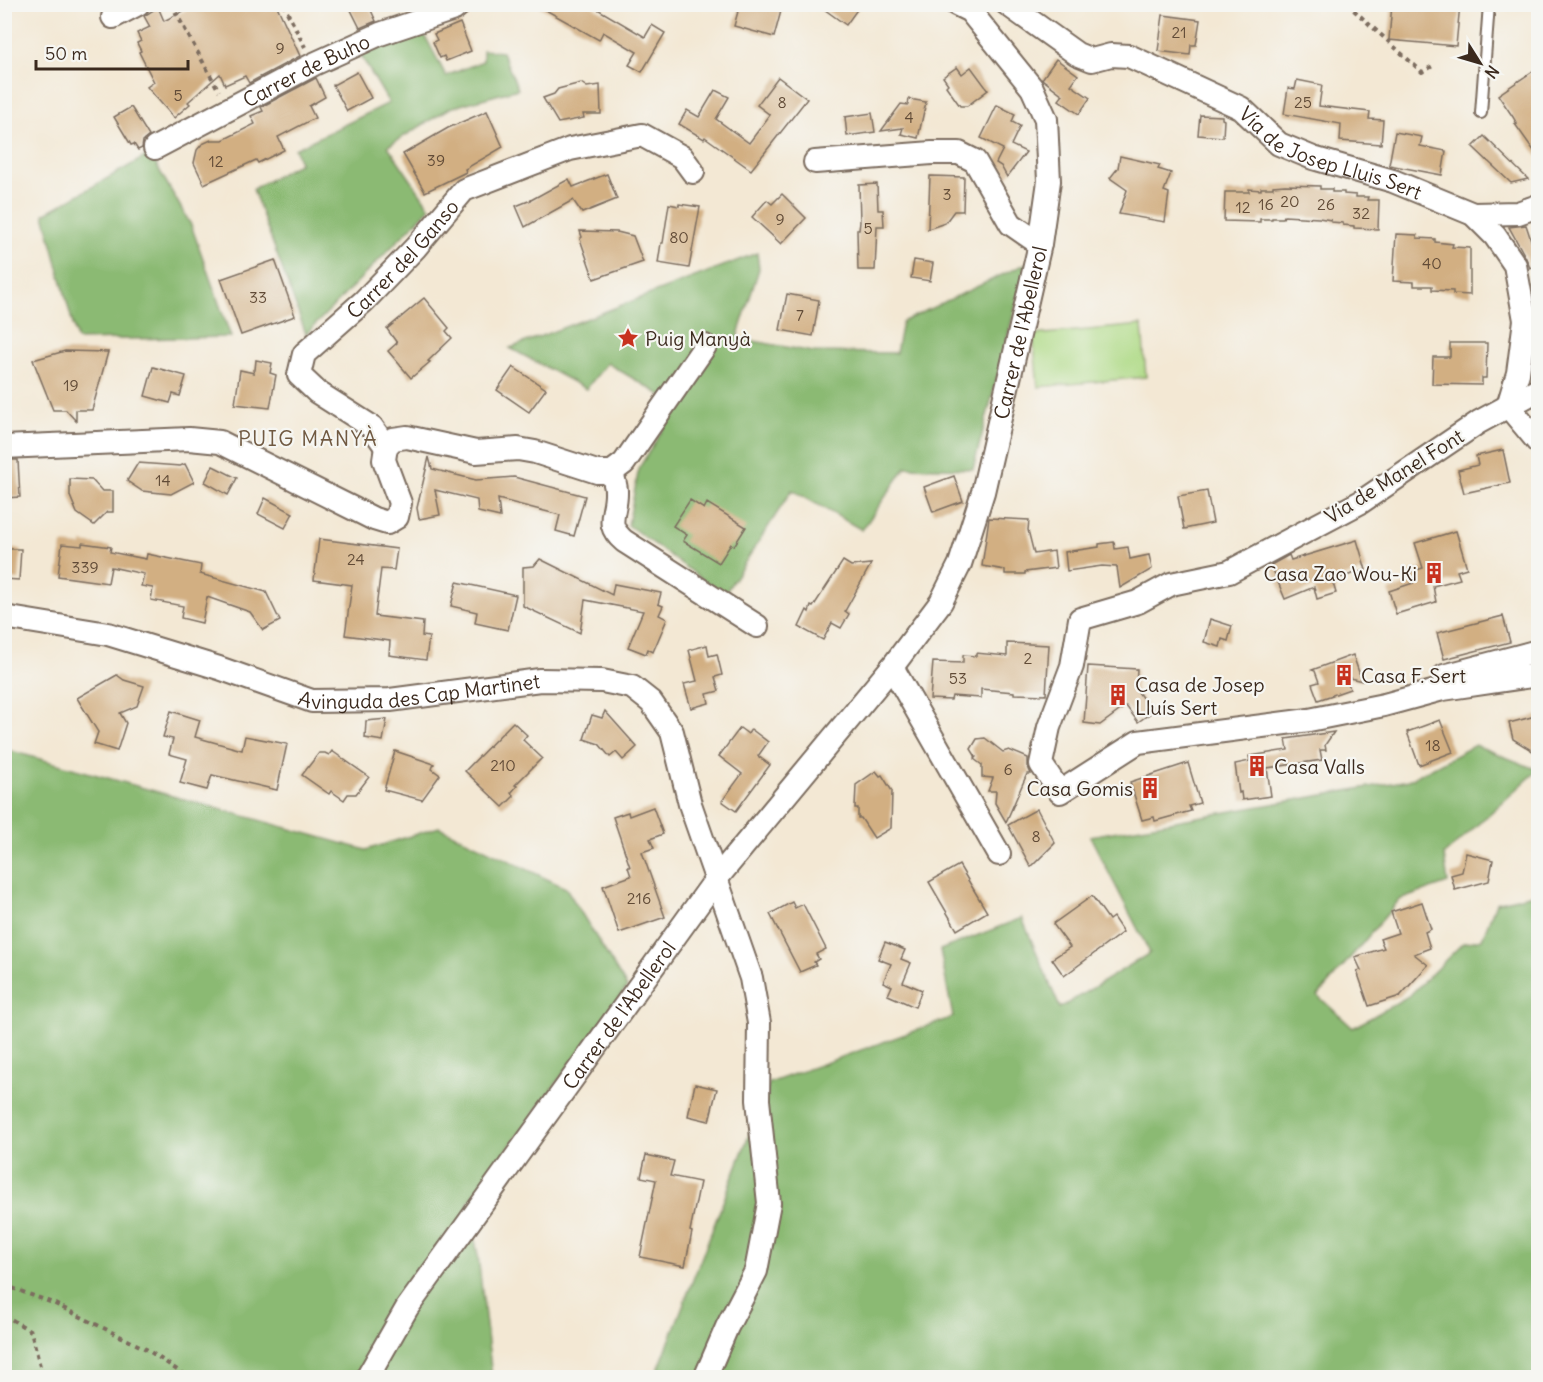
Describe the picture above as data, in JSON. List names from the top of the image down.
{
  "streets": {
    "street": [
      "Carrer de Buho",
      "Vía de Josep Lluis Sert",
      "Carrer del Ganso",
      "Carrer de l'Abellerol",
      "Vía de Manel Font",
      "Avinguda des Cap Martinet"
    ]
  },
  "crossings": [
    ["Vía de Josep Lluis Sert", "Vía de Manel Font"],
    ["Carrer de l'Abellerol", "Avinguda des Cap Martinet"]
  ],
  "districts": ["PUIG MANYÀ"],
  "places": {
    "place": ["Puig Manyà"],
    "building": [
      "Casa Zao Wou-Ki",
      "Casa F. Sert",
      "Casa de Josep Lluís Sert",
      "Casa Valls",
      "Casa Gomis"
    ]
  },
  "house_numbers": [
    "21",
    "9",
    "5",
    "8",
    "25",
    "4",
    "39",
    "12",
    "3",
    "20",
    "16",
    "26",
    "12",
    "32",
    "9",
    "5",
    "80",
    "40",
    "33",
    "7",
    "19",
    "14",
    "24",
    "339",
    "2",
    "53",
    "18",
    "210",
    "6",
    "8",
    "216"
  ],
  "scale_bar": "50 m",
  "north": "bottom right"
}
